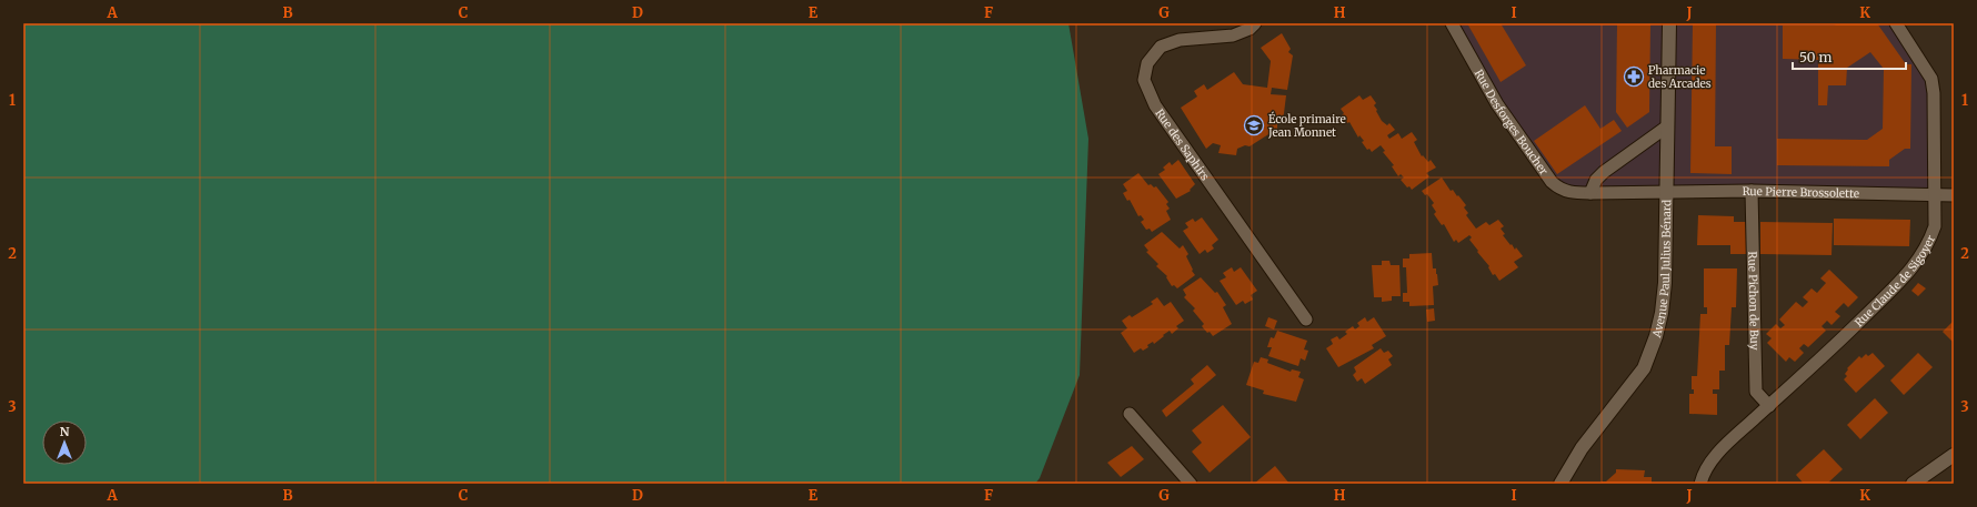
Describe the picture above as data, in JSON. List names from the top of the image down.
{
  "streets": {
    "main road": ["Avenue Paul Julius Bénard"],
    "street": [
      "Rue Desforges Boucher",
      "Rue des Saphirs",
      "Rue Pierre Brossolette",
      "Rue Claude de Sigoyer",
      "Rue Pichon de Buy"
    ]
  },
  "crossings": [
    ["Rue Desforges Boucher", "Rue Pierre Brossolette"],
    ["Rue Desforges Boucher", "Avenue Paul Julius Bénard"],
    ["Rue Pierre Brossolette", "Avenue Paul Julius Bénard"],
    ["Rue Pierre Brossolette", "Rue Claude de Sigoyer"],
    ["Rue Pierre Brossolette", "Rue Pichon de Buy"],
    ["Rue Claude de Sigoyer", "Rue Pichon de Buy"]
  ],
  "places": {
    "pharmacy": ["Pharmacie des Arcades"],
    "school or university": ["École primaire Jean Monnet"]
  },
  "scale_bar": "50 m",
  "north": "top",
  "grid": {
    "columns": [
      "A",
      "B",
      "C",
      "D",
      "E",
      "F",
      "G",
      "H",
      "I",
      "J",
      "K"
    ],
    "rows": ["1", "2", "3"]
  }
}
